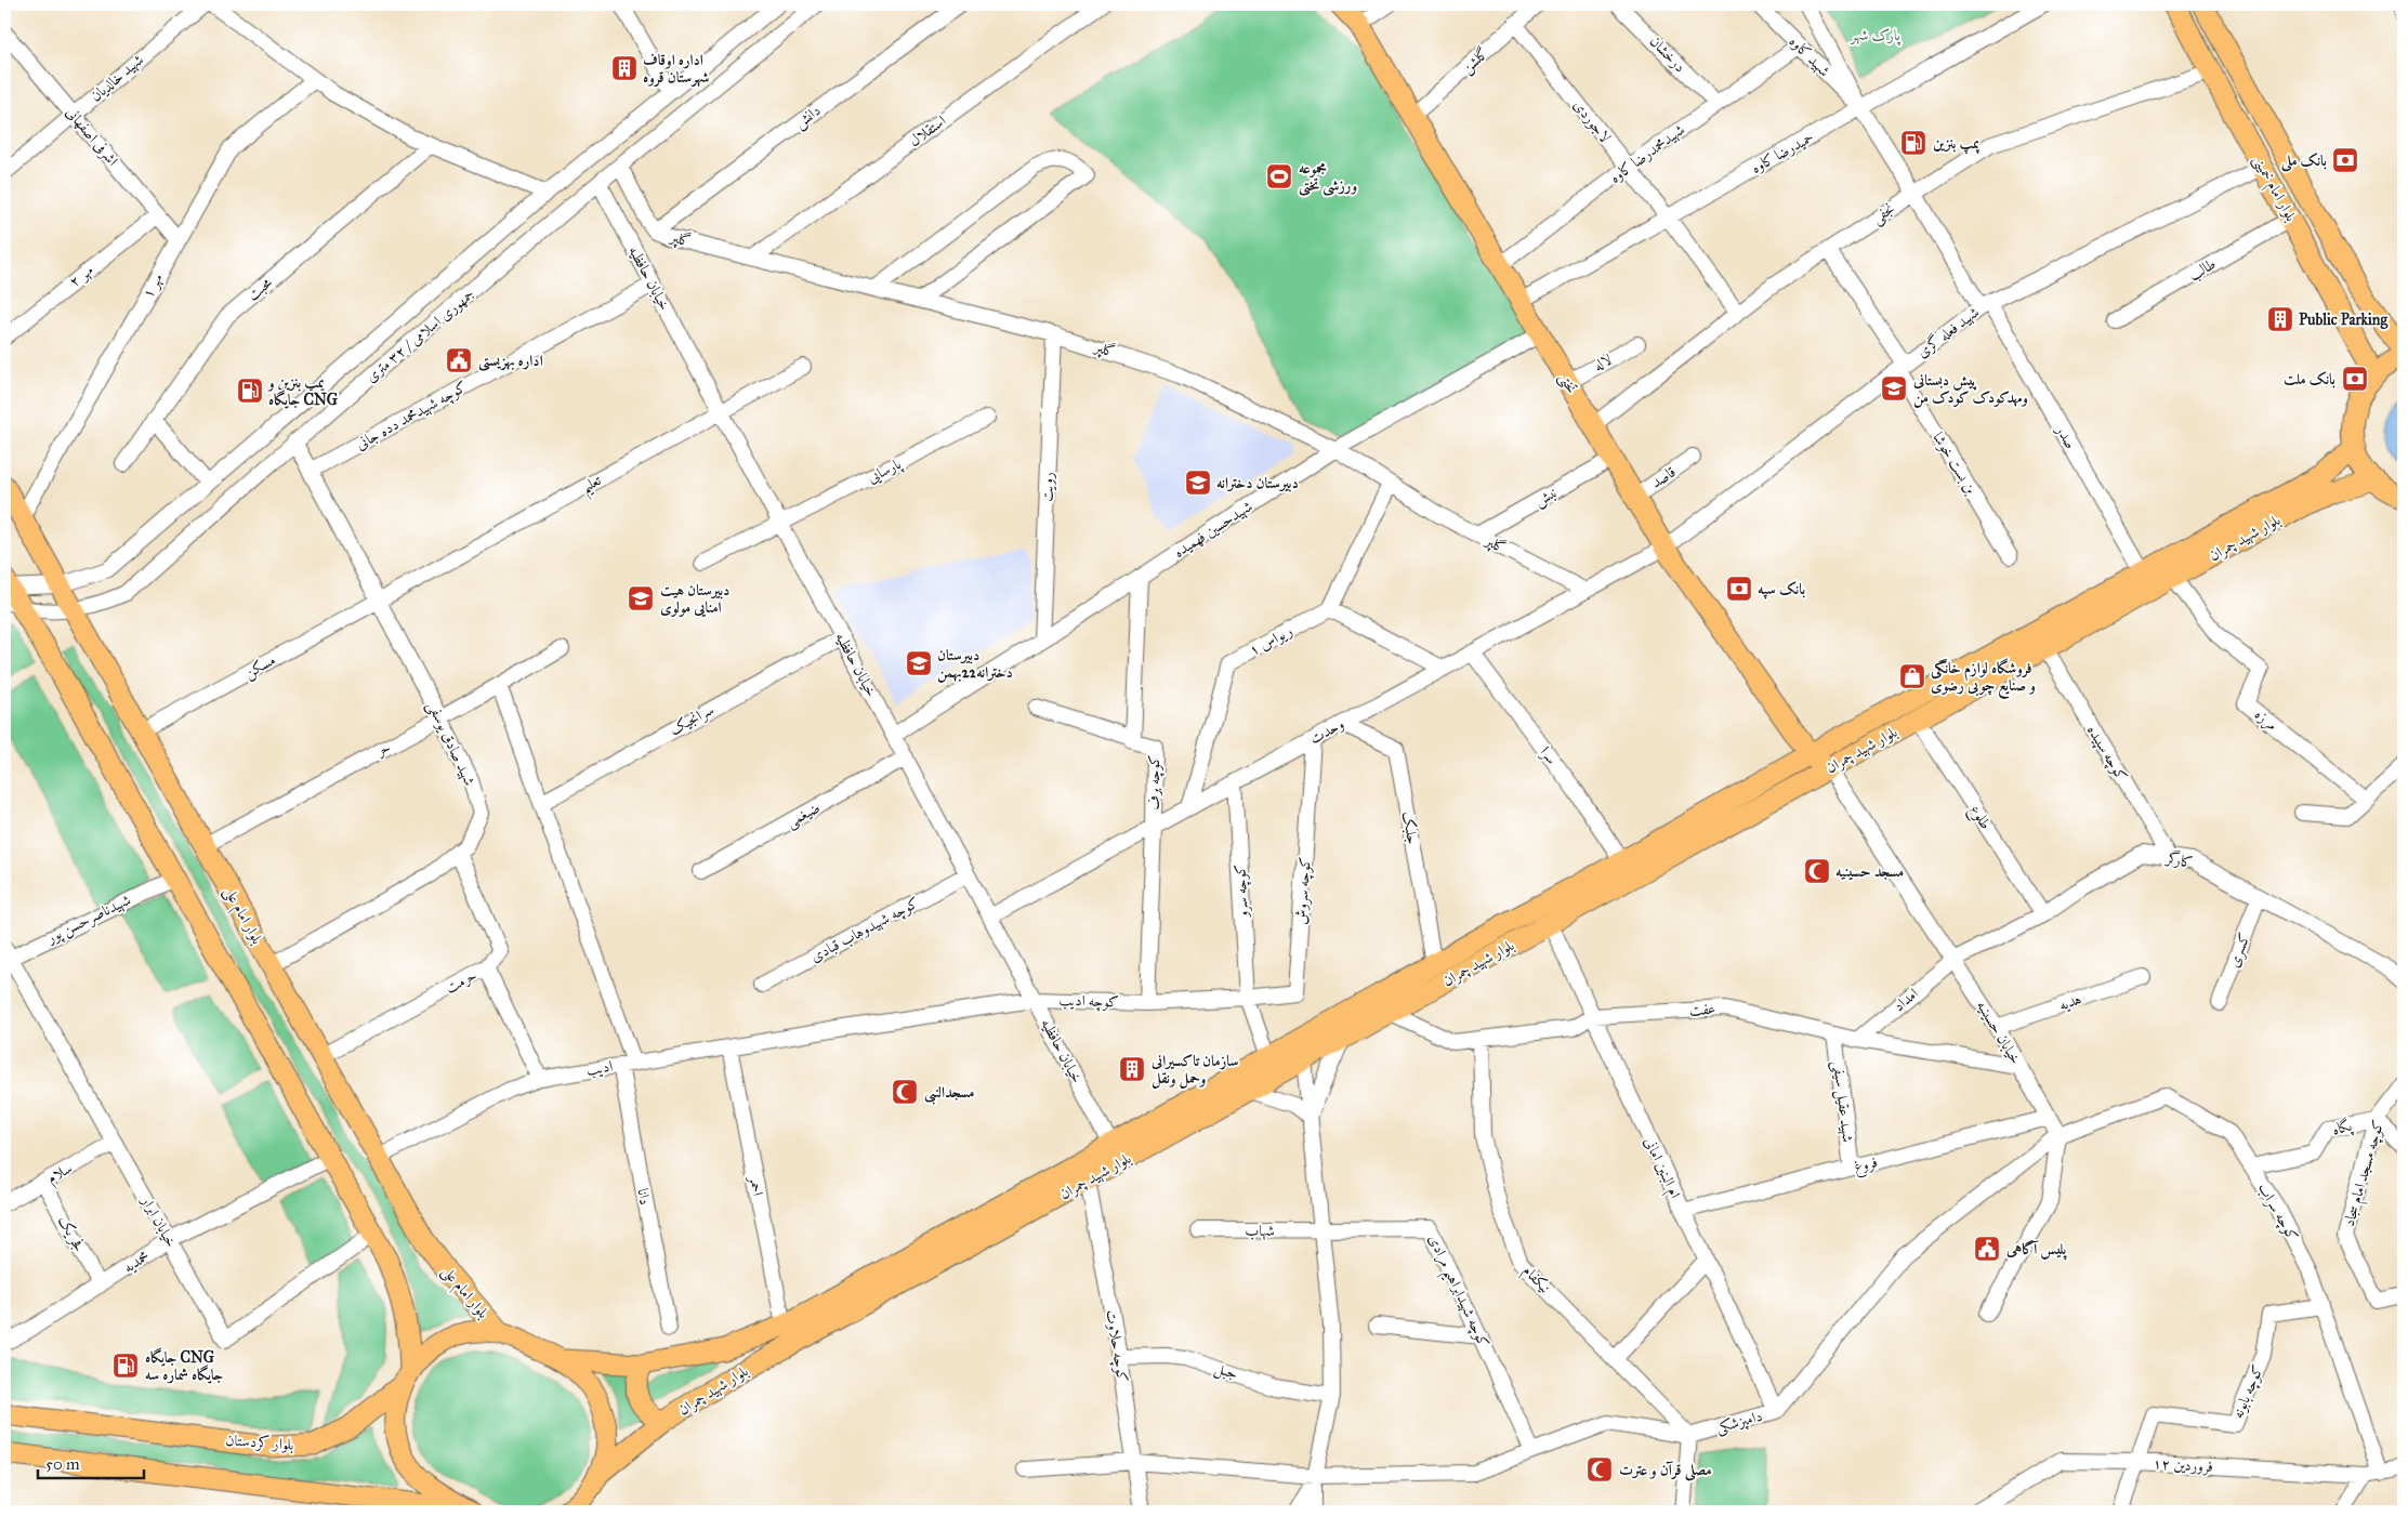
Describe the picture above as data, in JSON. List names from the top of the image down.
{
  "streets": {
    "main road": [
      "بلوار امام خمینی",
      "تختی",
      "بلوار شهید چمران",
      "بلوار امام علی",
      "بلوار کردستان"
    ],
    "street": [
      "درخشان",
      "شهید کاوه",
      "گلشن",
      "شهید خالدیان",
      "دانش",
      "لاجوردی",
      "استقلال",
      "اشرفی اصفهانی",
      "حمیدرضا کاوه",
      "شهیدمحمدرضا کاوه",
      "نجفی",
      "گلپر",
      "طالب",
      "مهر ۲",
      "خیابان حافظیه",
      "مهر ۱",
      "محبت",
      "شهید فعله گری",
      "جمهوری اسلامی / ۳۲ متری",
      "لاله",
      "کوچه شهیدمحمد دده جانی",
      "صدر",
      "بن بست خوشا",
      "پارسایی",
      "قاصد",
      "تعلیم",
      "رویت",
      "نبش",
      "شهیدحسین فهمیده",
      "ریواس ۱",
      "مسکن",
      "سرانجیک",
      "مرزه",
      "وحدت",
      "شهید صادق یوسفی",
      "حر",
      "کوچه سپیده",
      "سرا",
      "کوچه برف",
      "ضیغمی",
      "طلوع",
      "جلبک",
      "کارگر",
      "کوچه سرو",
      "کوچه سروش",
      "شهیدناصرحسن پور",
      "کوچه شهیدوهاب قبادی",
      "کسری",
      "حرمت",
      "امداد",
      "کوچه ادیب",
      "هدیه",
      "عفت",
      "خیابان حسینیه",
      "ادیب",
      "شهید عقیل سیفی",
      "پگاه",
      "فروغ",
      "ام البنین امانی",
      "سلام",
      "کوچه مسجد امام سجاد",
      "احمر",
      "دانا",
      "کوچه سراب",
      "خیابان ابرار",
      "شهاب",
      "فجر یک",
      "محمدیه",
      "نیکفام",
      "کوچه شهیدابراهیم مرادی",
      "کوچه حلاوت",
      "جبل",
      "کوچه بابونه",
      "دامپزشکی",
      "۱۲ فروردین"
    ]
  },
  "crossings": [
    ["درخشان", "شهیدمحمدرضا کاوه"],
    ["شهید کاوه", "حمیدرضا کاوه"],
    ["شهید کاوه", "شهیدمحمدرضا کاوه"],
    ["شهید کاوه", "صدر"],
    ["گلشن", "لاجوردی"],
    ["گلشن", "تختی"],
    ["شهید خالدیان", "اشرفی اصفهانی"],
    ["دانش", "گلپر"],
    ["لاجوردی", "حمیدرضا کاوه"],
    ["لاجوردی", "شهیدمحمدرضا کاوه"],
    ["لاجوردی", "نجفی"],
    ["استقلال", "گلپر"],
    ["اشرفی اصفهانی", "مهر ۲"],
    ["اشرفی اصفهانی", "مهر ۱"],
    ["حمیدرضا کاوه", "تختی"],
    ["حمیدرضا کاوه", "صدر"],
    ["شهیدمحمدرضا کاوه", "تختی"],
    ["بلوار امام خمینی", "نجفی"],
    ["بلوار امام خمینی", "طالب"],
    ["بلوار امام خمینی", "شهید فعله گری"],
    ["نجفی", "تختی"],
    ["نجفی", "صدر"],
    ["نجفی", "بن بست خوشا"],
    ["گلپر", "جمهوری اسلامی / ۳۲ متری"],
    ["گلپر", "رویت"],
    ["گلپر", "نبش"],
    ["گلپر", "شهیدحسین فهمیده"],
    ["گلپر", "وحدت"],
    ["خیابان حافظیه", "جمهوری اسلامی / ۳۲ متری"],
    ["خیابان حافظیه", "کوچه شهیدمحمد دده جانی"],
    ["خیابان حافظیه", "پارسایی"],
    ["خیابان حافظیه", "تعلیم"],
    ["خیابان حافظیه", "شهیدحسین فهمیده"],
    ["خیابان حافظیه", "بلوار شهید چمران"],
    ["خیابان حافظیه", "سرانجیک"],
    ["خیابان حافظیه", "وحدت"],
    ["خیابان حافظیه", "ضیغمی"],
    ["خیابان حافظیه", "کوچه شهیدوهاب قبادی"],
    ["خیابان حافظیه", "کوچه ادیب"],
    ["مهر ۱", "بلوار امام علی"],
    ["شهید فعله گری", "تختی"],
    ["شهید فعله گری", "صدر"],
    ["شهید فعله گری", "بن بست خوشا"],
    ["شهید فعله گری", "وحدت"],
    ["جمهوری اسلامی / ۳۲ متری", "شهید صادق یوسفی"],
    ["جمهوری اسلامی / ۳۲ متری", "بلوار امام علی"],
    ["لاله", "تختی"],
    ["تختی", "قاصد"],
    ["تختی", "نبش"],
    ["تختی", "شهیدحسین فهمیده"],
    ["تختی", "بلوار شهید چمران"],
    ["تختی", "وحدت"],
    ["تختی", "خیابان حسینیه"],
    ["کوچه شهیدمحمد دده جانی", "شهید صادق یوسفی"],
    ["صدر", "بلوار شهید چمران"],
    ["تعلیم", "مسکن"],
    ["تعلیم", "شهید صادق یوسفی"],
    ["رویت", "شهیدحسین فهمیده"],
    ["شهیدحسین فهمیده", "کوچه برف"],
    ["بلوار شهید چمران", "مرزه"],
    ["بلوار شهید چمران", "کوچه سپیده"],
    ["بلوار شهید چمران", "سرا"],
    ["بلوار شهید چمران", "طلوع"],
    ["بلوار شهید چمران", "جلبک"],
    ["بلوار شهید چمران", "عفت"],
    ["بلوار شهید چمران", "خیابان حسینیه"],
    ["بلوار شهید چمران", "ام البنین امانی"],
    ["بلوار شهید چمران", "احمر"],
    ["بلوار شهید چمران", "کوچه حلاوت"],
    ["ریواس ۱", "وحدت"],
    ["مسکن", "شهید صادق یوسفی"],
    ["مسکن", "بلوار امام علی"],
    ["سرانجیک", "دانا"],
    ["وحدت", "سرا"],
    ["وحدت", "کوچه برف"],
    ["وحدت", "جلبک"],
    ["وحدت", "کوچه سرو"],
    ["وحدت", "کوچه سروش"],
    ["شهید صادق یوسفی", "حر"],
    ["شهید صادق یوسفی", "بلوار امام علی"],
    ["شهید صادق یوسفی", "حرمت"],
    ["حر", "بلوار امام علی"],
    ["حر", "دانا"],
    ["کوچه سپیده", "کارگر"],
    ["کوچه برف", "کوچه ادیب"],
    ["طلوع", "کارگر"],
    ["کارگر", "کسری"],
    ["کارگر", "امداد"],
    ["کارگر", "خیابان حسینیه"],
    ["کوچه سرو", "کوچه سروش"],
    ["کوچه سرو", "کوچه ادیب"],
    ["کوچه سروش", "کوچه ادیب"],
    ["بلوار امام علی", "حرمت"],
    ["بلوار امام علی", "ادیب"],
    ["شهیدناصرحسن پور", "خیابان ابرار"],
    ["امداد", "عفت"],
    ["امداد", "خیابان حسینیه"],
    ["کوچه ادیب", "ادیب"],
    ["هدیه", "خیابان حسینیه"],
    ["عفت", "خیابان حسینیه"],
    ["عفت", "شهید عقیل سیفی"],
    ["عفت", "ام البنین امانی"],
    ["عفت", "نیکفام"],
    ["خیابان حسینیه", "فروغ"],
    ["خیابان حسینیه", "کوچه سراب"],
    ["خیابان حسینیه", "دامپزشکی"],
    ["ادیب", "احمر"],
    ["ادیب", "دانا"],
    ["شهید عقیل سیفی", "فروغ"],
    ["پگاه", "کوچه مسجد امام سجاد"],
    ["پگاه", "کوچه سراب"],
    ["فروغ", "ام البنین امانی"],
    ["ام البنین امانی", "دامپزشکی"],
    ["سلام", "خیابان ابرار"],
    ["سلام", "فجر یک"],
    ["کوچه سراب", "کوچه بابونه"],
    ["کوچه سراب", "دامپزشکی"],
    ["کوچه سراب", "۱۲ فروردین"],
    ["خیابان ابرار", "محمدیه"],
    ["شهاب", "کوچه شهیدابراهیم مرادی"],
    ["فجر یک", "محمدیه"],
    ["نیکفام", "دامپزشکی"],
    ["کوچه شهیدابراهیم مرادی", "دامپزشکی"],
    ["کوچه حلاوت", "جبل"],
    ["کوچه حلاوت", "دامپزشکی"],
    ["کوچه بابونه", "۱۲ فروردین"]
  ],
  "parks": ["پارک شهر"],
  "places": {
    "building": ["اداره اوقاف شهرستان قروه", "Public Parking", "سازمان تاکسیرانی وحمل ونقل"],
    "fuel station": ["پمپ بنزین", "پمپ بنزین و جایگاه CNG", "جایگاه CNG جایگاه شماره سه"],
    "bank": ["بانک ملی", "بانک ملت", "بانک سپه"],
    "sports": ["مجموعه ورزشی تختی"],
    "public building": ["اداره بهزیستی", "پلیس آگاهی"],
    "school or university": [
      "پیش دبستانی ومهدکودک کودک من",
      "دبیرستان دخترانه",
      "دبیرستان هیت امنایی مولوی",
      "دبیرستان دخترانه22بهمن"
    ],
    "shop": ["فروشگاه لوازم خانگی و صنایع چوبی رضوی"],
    "mosque": ["مسجد حسینیه", "مسجدالنبی", "مصلی قرآن و عترت"]
  },
  "scale_bar": "50 m"
}
